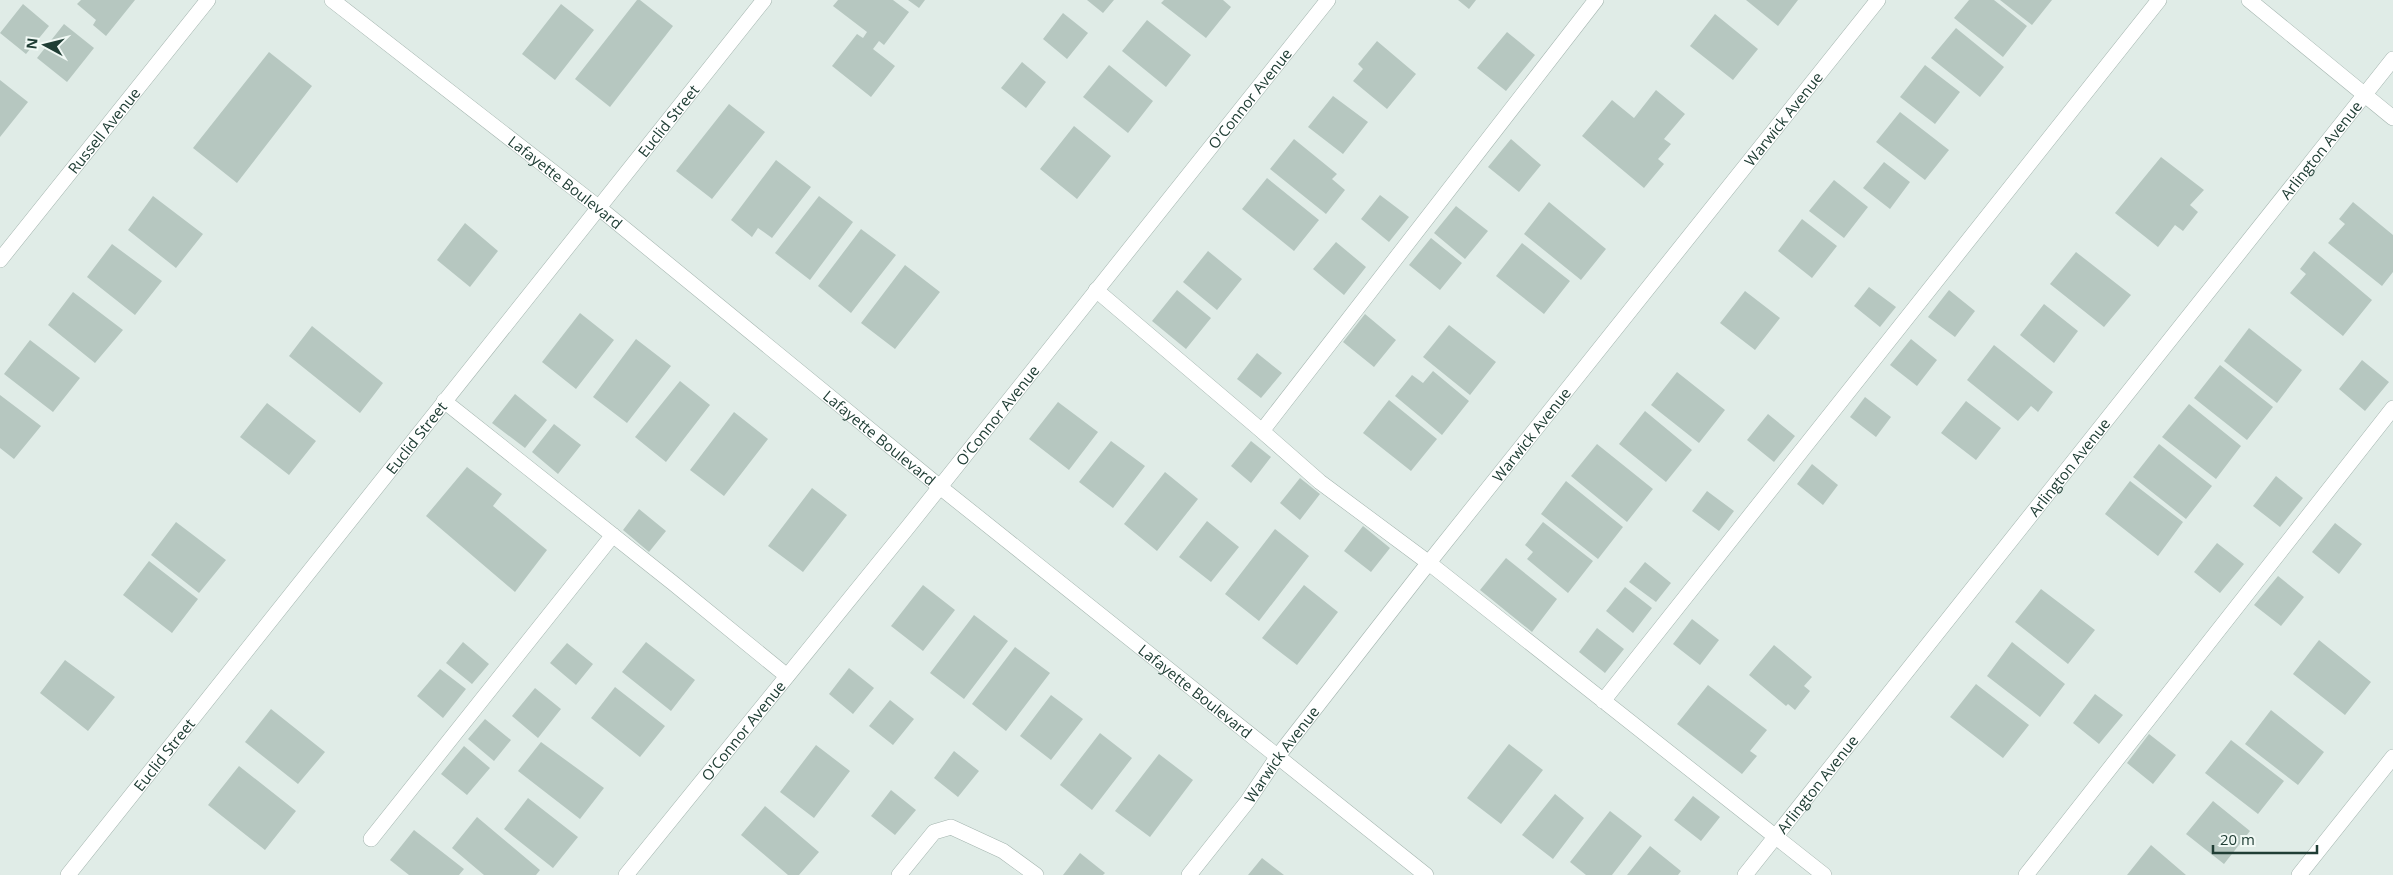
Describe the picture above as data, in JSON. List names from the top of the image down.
{
  "streets": {
    "street": [
      "O'Connor Avenue",
      "Warwick Avenue",
      "Euclid Street",
      "Russell Avenue",
      "Arlington Avenue",
      "Lafayette Boulevard"
    ]
  },
  "crossings": [
    ["O'Connor Avenue", "Lafayette Boulevard"],
    ["Warwick Avenue", "Lafayette Boulevard"],
    ["Euclid Street", "Lafayette Boulevard"]
  ],
  "scale_bar": "20 m",
  "north": "left"
}
